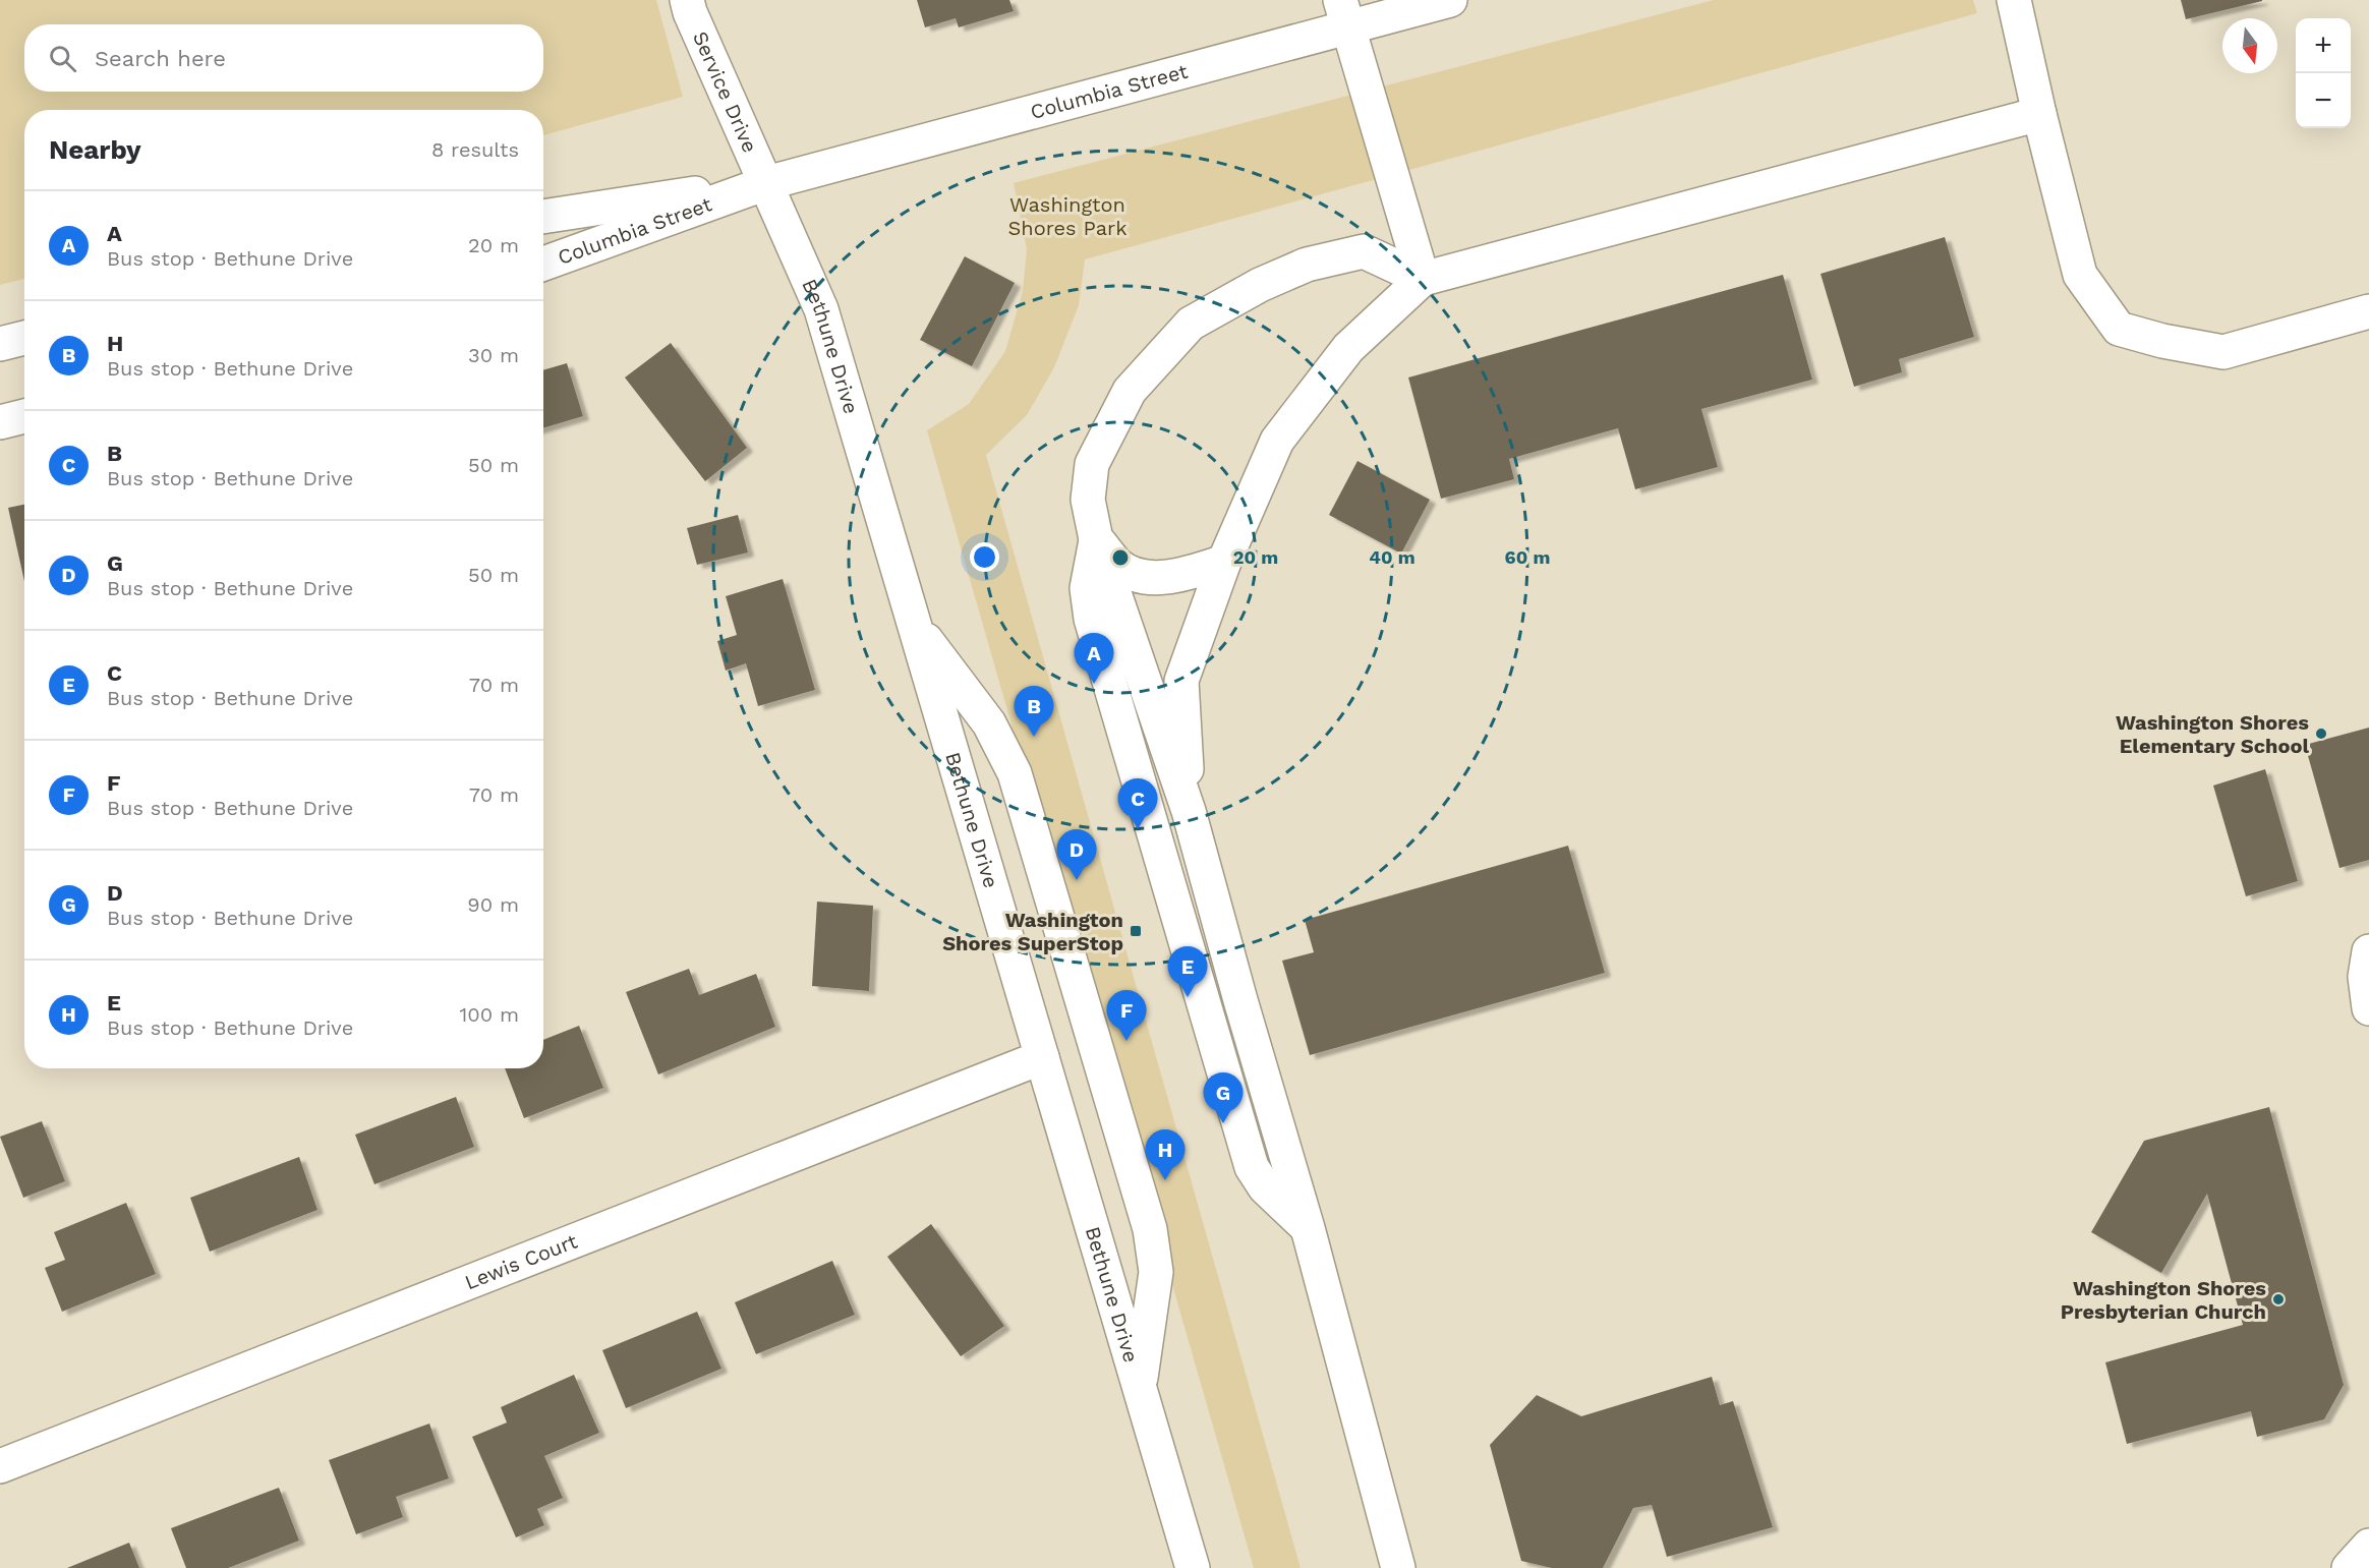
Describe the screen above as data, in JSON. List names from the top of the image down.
{
  "streets": {
    "street": [
      "Service Drive",
      "Columbia Street",
      "Bethune Drive",
      "Lewis Court"
    ]
  },
  "crossings": [
    ["Service Drive", "Columbia Street"],
    ["Service Drive", "Bethune Drive"],
    ["Columbia Street", "Bethune Drive"],
    ["Bethune Drive", "Lewis Court"]
  ],
  "parks": ["Washington Shores Park"],
  "places": {
    "other": ["Washington Shores Elementary School", "Washington Shores Presbyterian Church"],
    "transit": ["Washington Shores SuperStop"]
  },
  "north": "bottom",
  "page": {
    "map_buttons": ["+", "−"],
    "search": "Search here",
    "heading": ["Nearby", "8 results"],
    "list": [
      {
        "mark": "A",
        "name": "A",
        "note": "Bus stop · Bethune Drive",
        "value": "20 m"
      },
      {
        "mark": "B",
        "name": "H",
        "note": "Bus stop · Bethune Drive",
        "value": "30 m"
      },
      {
        "mark": "C",
        "name": "B",
        "note": "Bus stop · Bethune Drive",
        "value": "50 m"
      },
      {
        "mark": "D",
        "name": "G",
        "note": "Bus stop · Bethune Drive",
        "value": "50 m"
      },
      {
        "mark": "E",
        "name": "C",
        "note": "Bus stop · Bethune Drive",
        "value": "70 m"
      },
      {
        "mark": "F",
        "name": "F",
        "note": "Bus stop · Bethune Drive",
        "value": "70 m"
      },
      {
        "mark": "G",
        "name": "D",
        "note": "Bus stop · Bethune Drive",
        "value": "90 m"
      },
      {
        "mark": "H",
        "name": "E",
        "note": "Bus stop · Bethune Drive",
        "value": "100 m"
      }
    ],
    "pins": [
      "A",
      "B",
      "C",
      "D",
      "E",
      "F",
      "G",
      "H"
    ]
  },
  "rings": ["20 m", "40 m", "60 m"]
}
